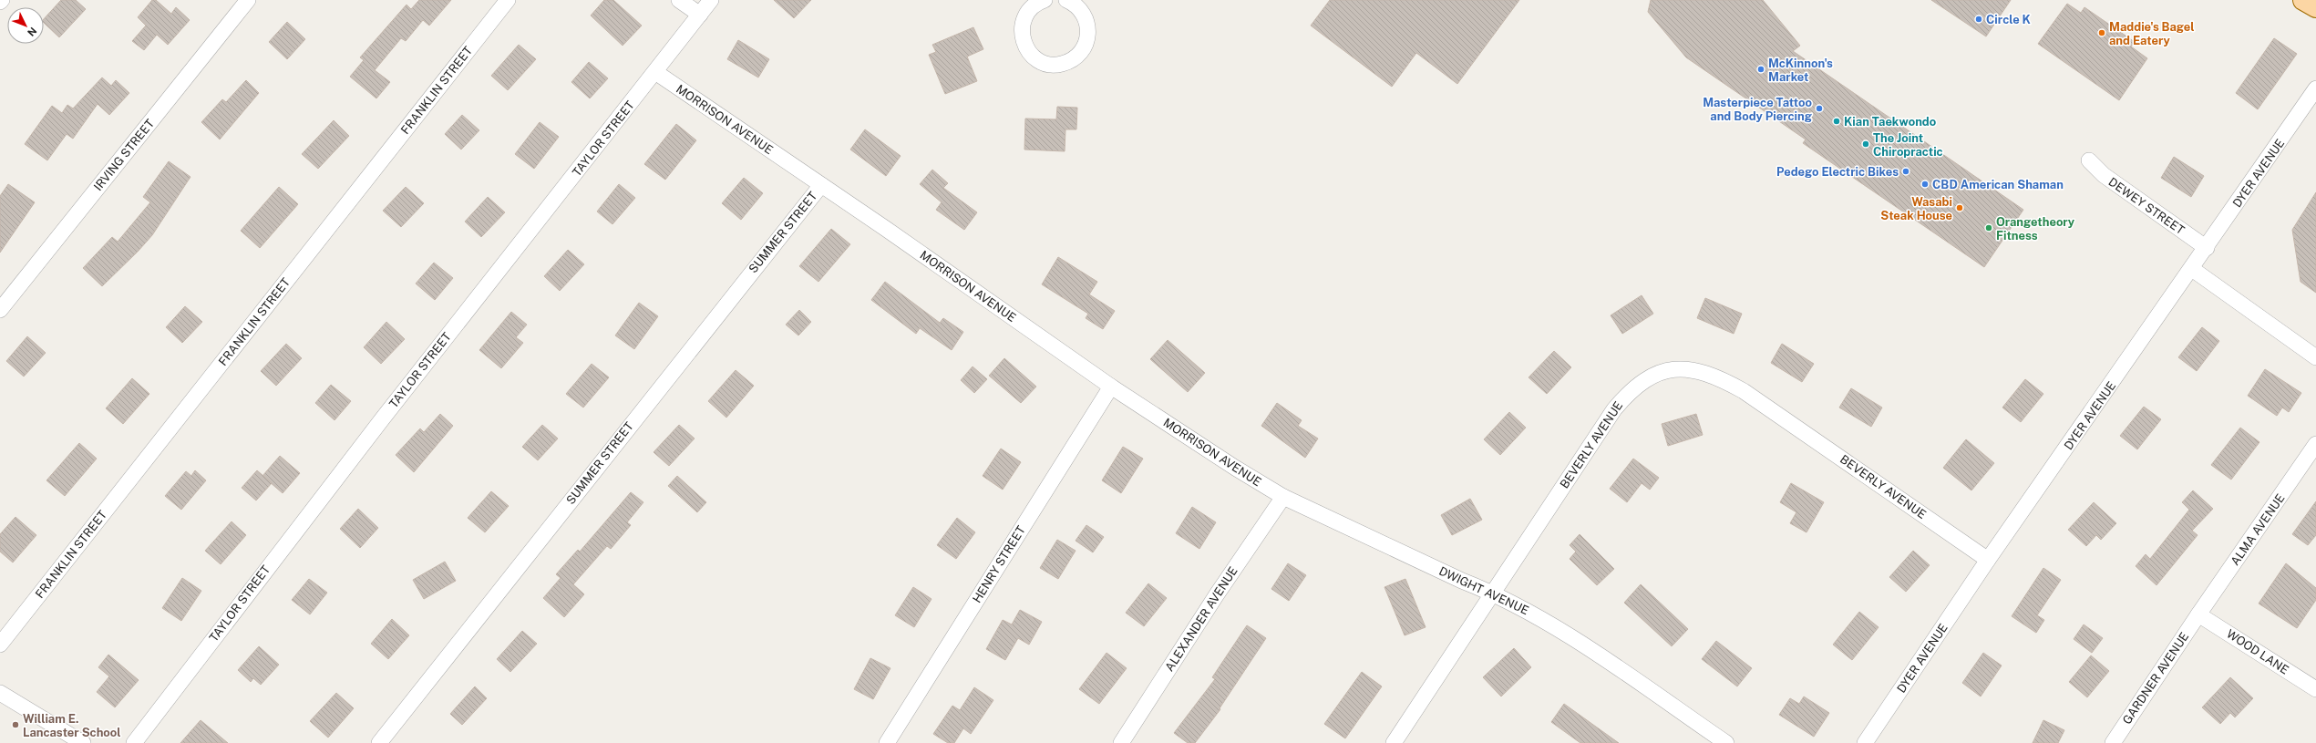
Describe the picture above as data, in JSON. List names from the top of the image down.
{
  "streets": {
    "street": [
      "FRANKLIN STREET",
      "MORRISON AVENUE",
      "TAYLOR STREET",
      "IRVING STREET",
      "DYER AVENUE",
      "DEWEY STREET",
      "SUMMER STREET",
      "BEVERLY AVENUE",
      "ALMA AVENUE",
      "HENRY STREET",
      "DWIGHT AVENUE",
      "ALEXANDER AVENUE",
      "WOOD LANE",
      "GARDNER AVENUE"
    ]
  },
  "crossings": [
    ["MORRISON AVENUE", "TAYLOR STREET"],
    ["MORRISON AVENUE", "SUMMER STREET"],
    ["MORRISON AVENUE", "HENRY STREET"],
    ["MORRISON AVENUE", "DWIGHT AVENUE"],
    ["MORRISON AVENUE", "ALEXANDER AVENUE"],
    ["DYER AVENUE", "DEWEY STREET"],
    ["DYER AVENUE", "BEVERLY AVENUE"],
    ["BEVERLY AVENUE", "DWIGHT AVENUE"],
    ["ALMA AVENUE", "WOOD LANE"],
    ["ALMA AVENUE", "GARDNER AVENUE"],
    ["DWIGHT AVENUE", "ALEXANDER AVENUE"],
    ["WOOD LANE", "GARDNER AVENUE"]
  ],
  "places": [
    "Circle K",
    "Maddie's Bagel and Eatery",
    "McKinnon's Market",
    "Masterpiece Tattoo and Body Piercing",
    "Kian Taekwondo",
    "The Joint Chiropractic",
    "Pedego Electric Bikes",
    "CBD American Shaman",
    "Wasabi Steak House",
    "Orangetheory Fitness",
    "William E. Lancaster School"
  ],
  "north": "bottom right"
}
